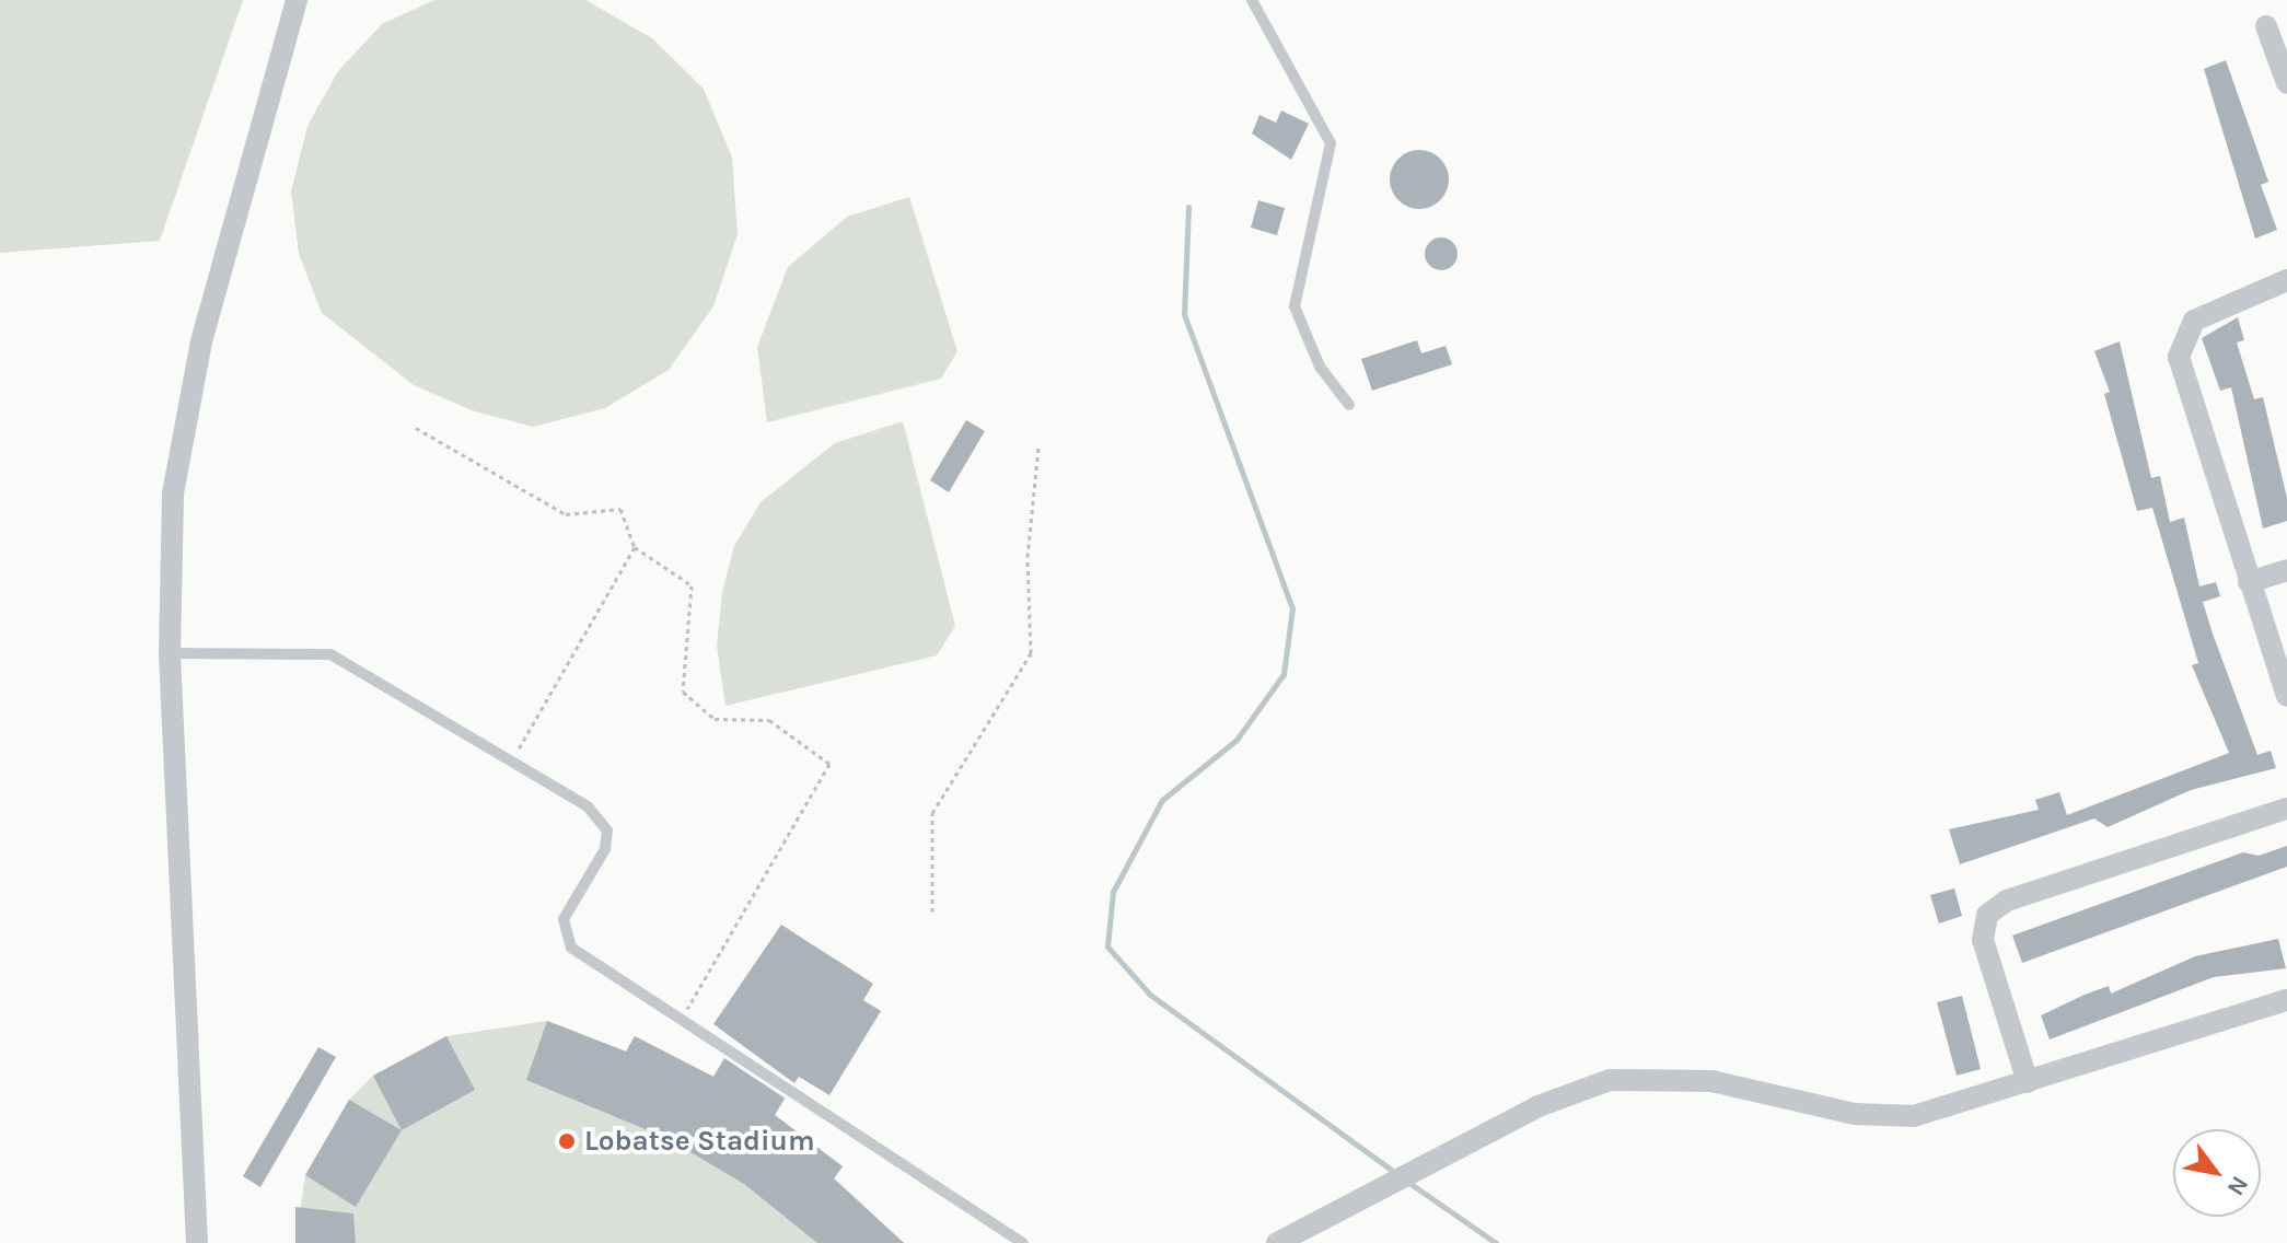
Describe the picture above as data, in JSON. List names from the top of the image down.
{
  "places": ["Lobatse Stadium"],
  "north": "bottom right"
}
